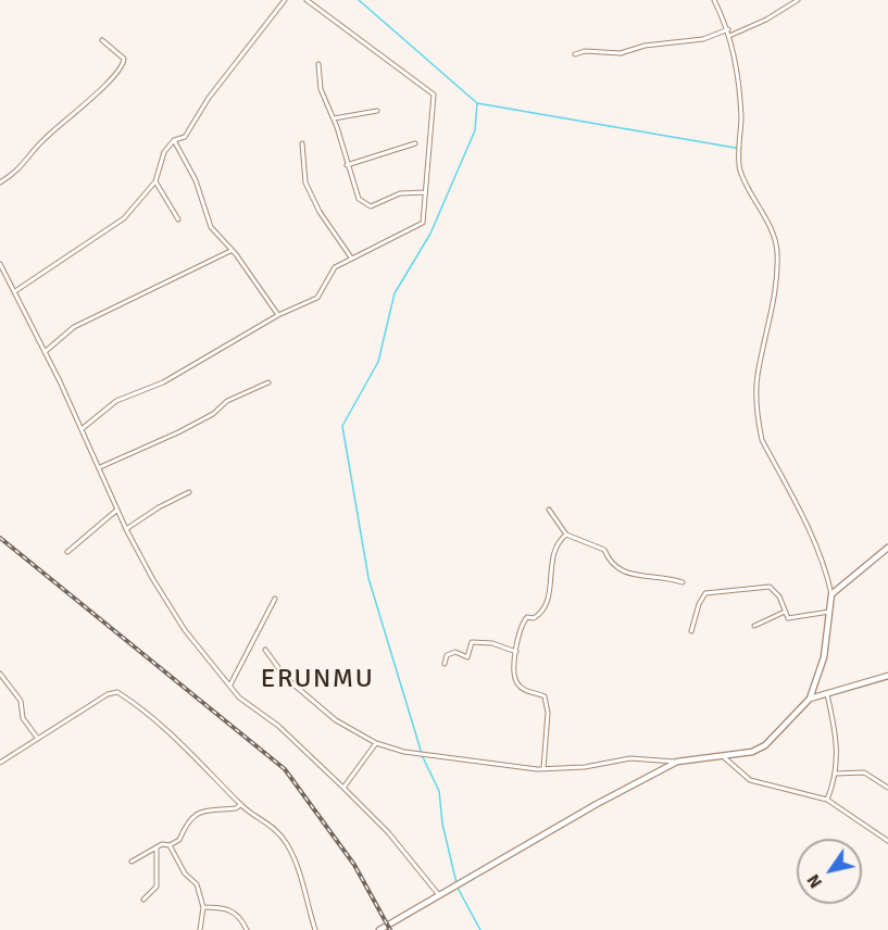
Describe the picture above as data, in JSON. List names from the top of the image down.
{
  "districts": ["ERUNMU"],
  "north": "bottom left"
}
